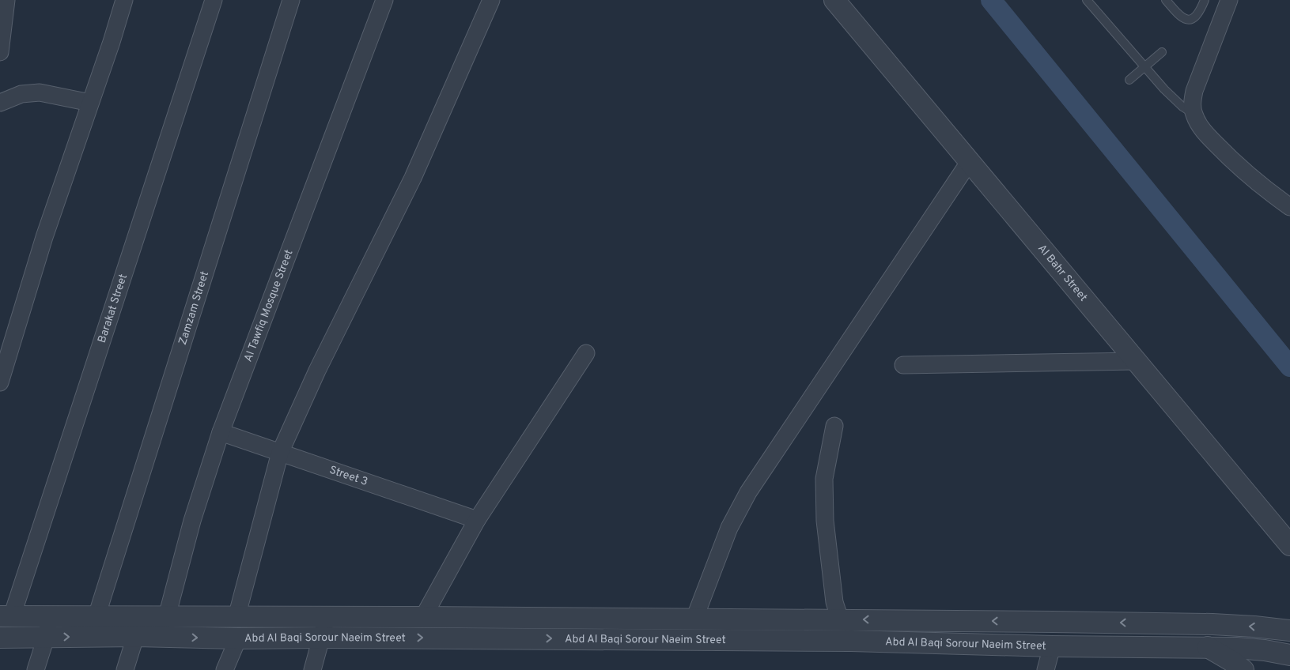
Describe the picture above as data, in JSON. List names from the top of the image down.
{
  "streets": {
    "street": [
      "Al Bahr Street",
      "Al Tawfiq Mosque Street",
      "Barakat Street",
      "Zamzam Street",
      "Street 3",
      "Abd Al Baqi Sorour Naeim Street"
    ]
  },
  "crossings": [
    ["Al Tawfiq Mosque Street", "Street 3"],
    ["Al Tawfiq Mosque Street", "Abd Al Baqi Sorour Naeim Street"],
    ["Barakat Street", "Abd Al Baqi Sorour Naeim Street"],
    ["Zamzam Street", "Abd Al Baqi Sorour Naeim Street"]
  ]
}
